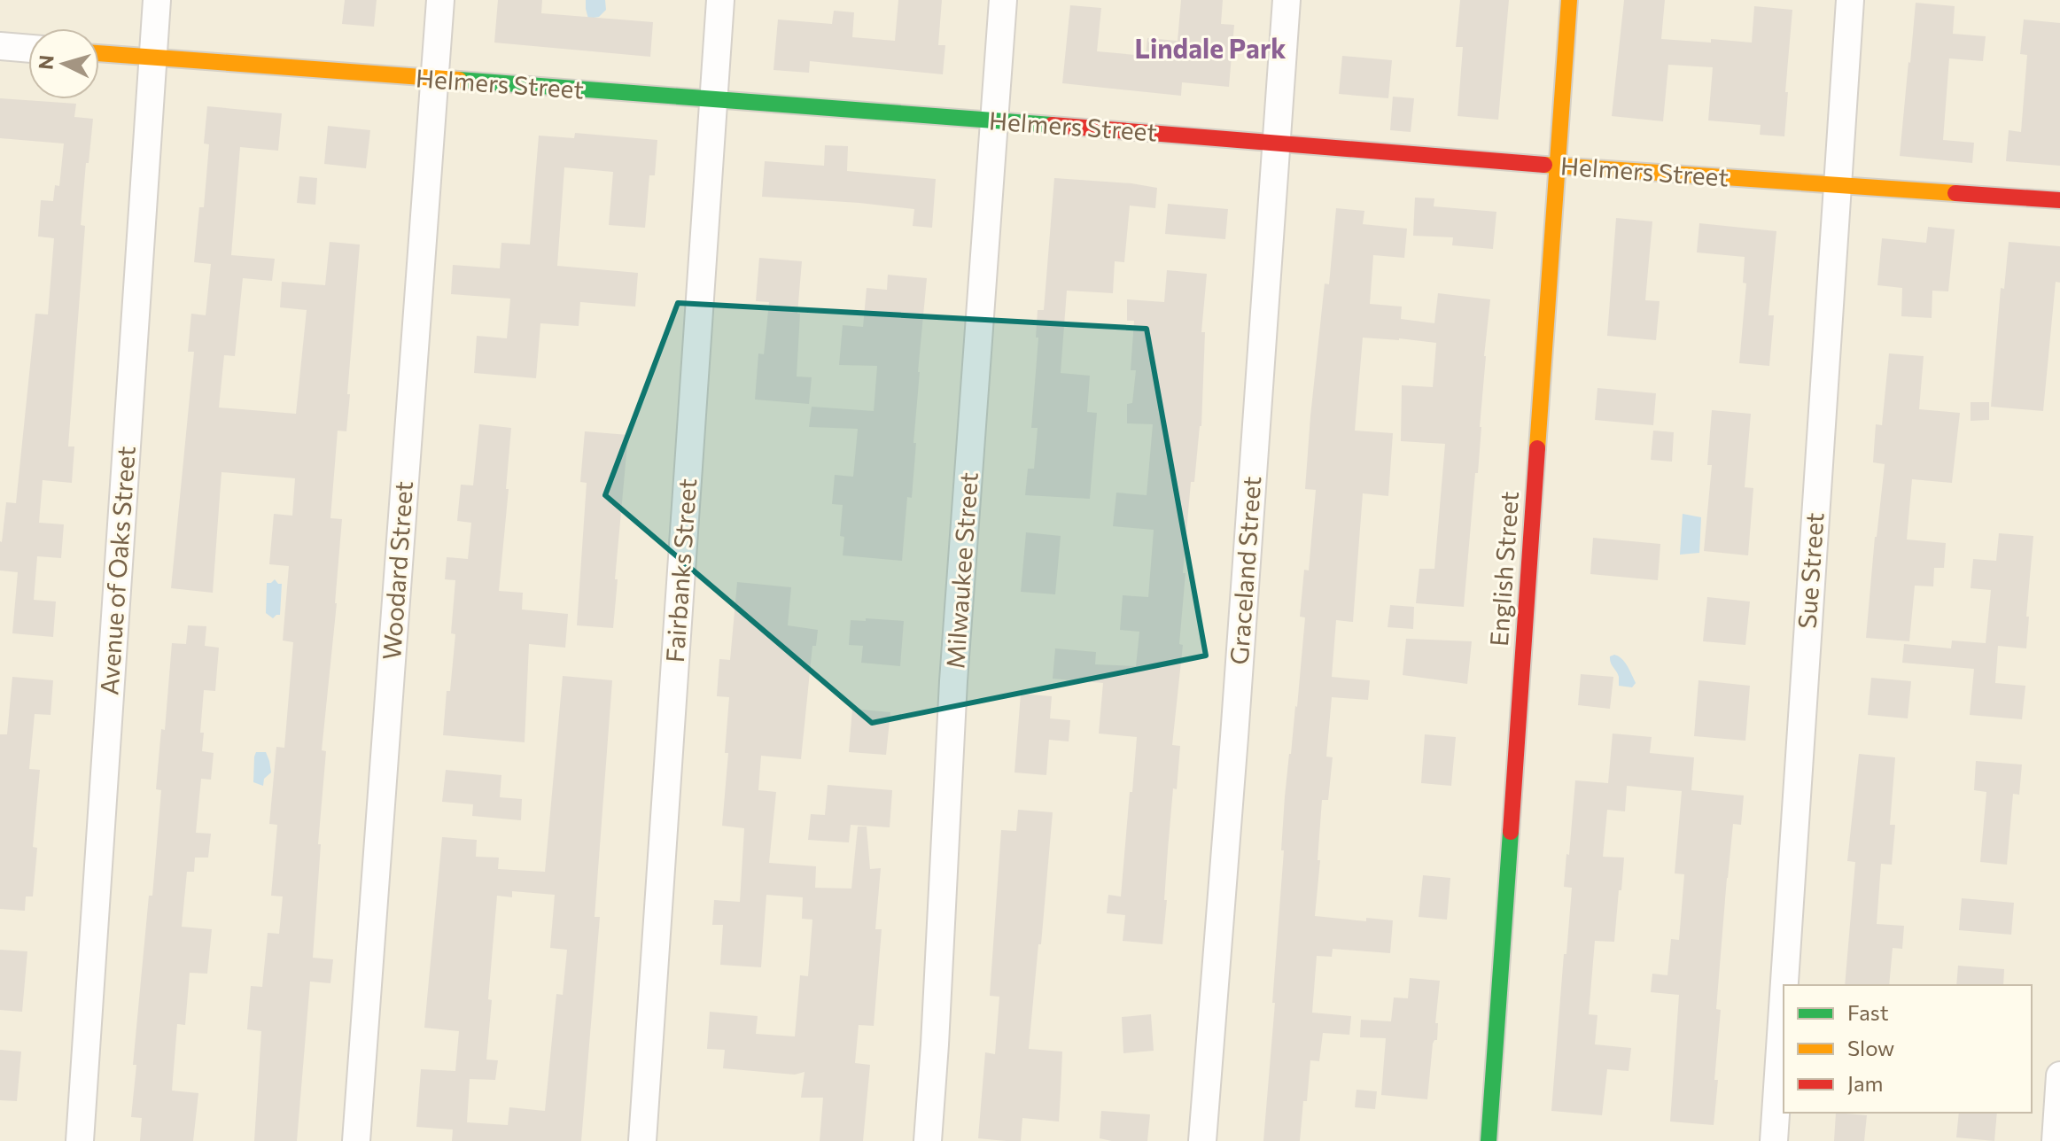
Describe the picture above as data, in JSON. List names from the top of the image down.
{
  "streets": {
    "street": [
      "Helmers Street",
      "English Street",
      "Avenue of Oaks Street",
      "Woodard Street",
      "Fairbanks Street",
      "Milwaukee Street",
      "Graceland Street",
      "Sue Street"
    ]
  },
  "crossings": [
    ["Helmers Street", "English Street"],
    ["Helmers Street", "Avenue of Oaks Street"],
    ["Helmers Street", "Woodard Street"],
    ["Helmers Street", "Fairbanks Street"],
    ["Helmers Street", "Milwaukee Street"],
    ["Helmers Street", "Graceland Street"],
    ["Helmers Street", "Sue Street"]
  ],
  "districts": ["Lindale Park"],
  "legend": ["Fast", "Slow", "Jam"],
  "north": "left"
}
